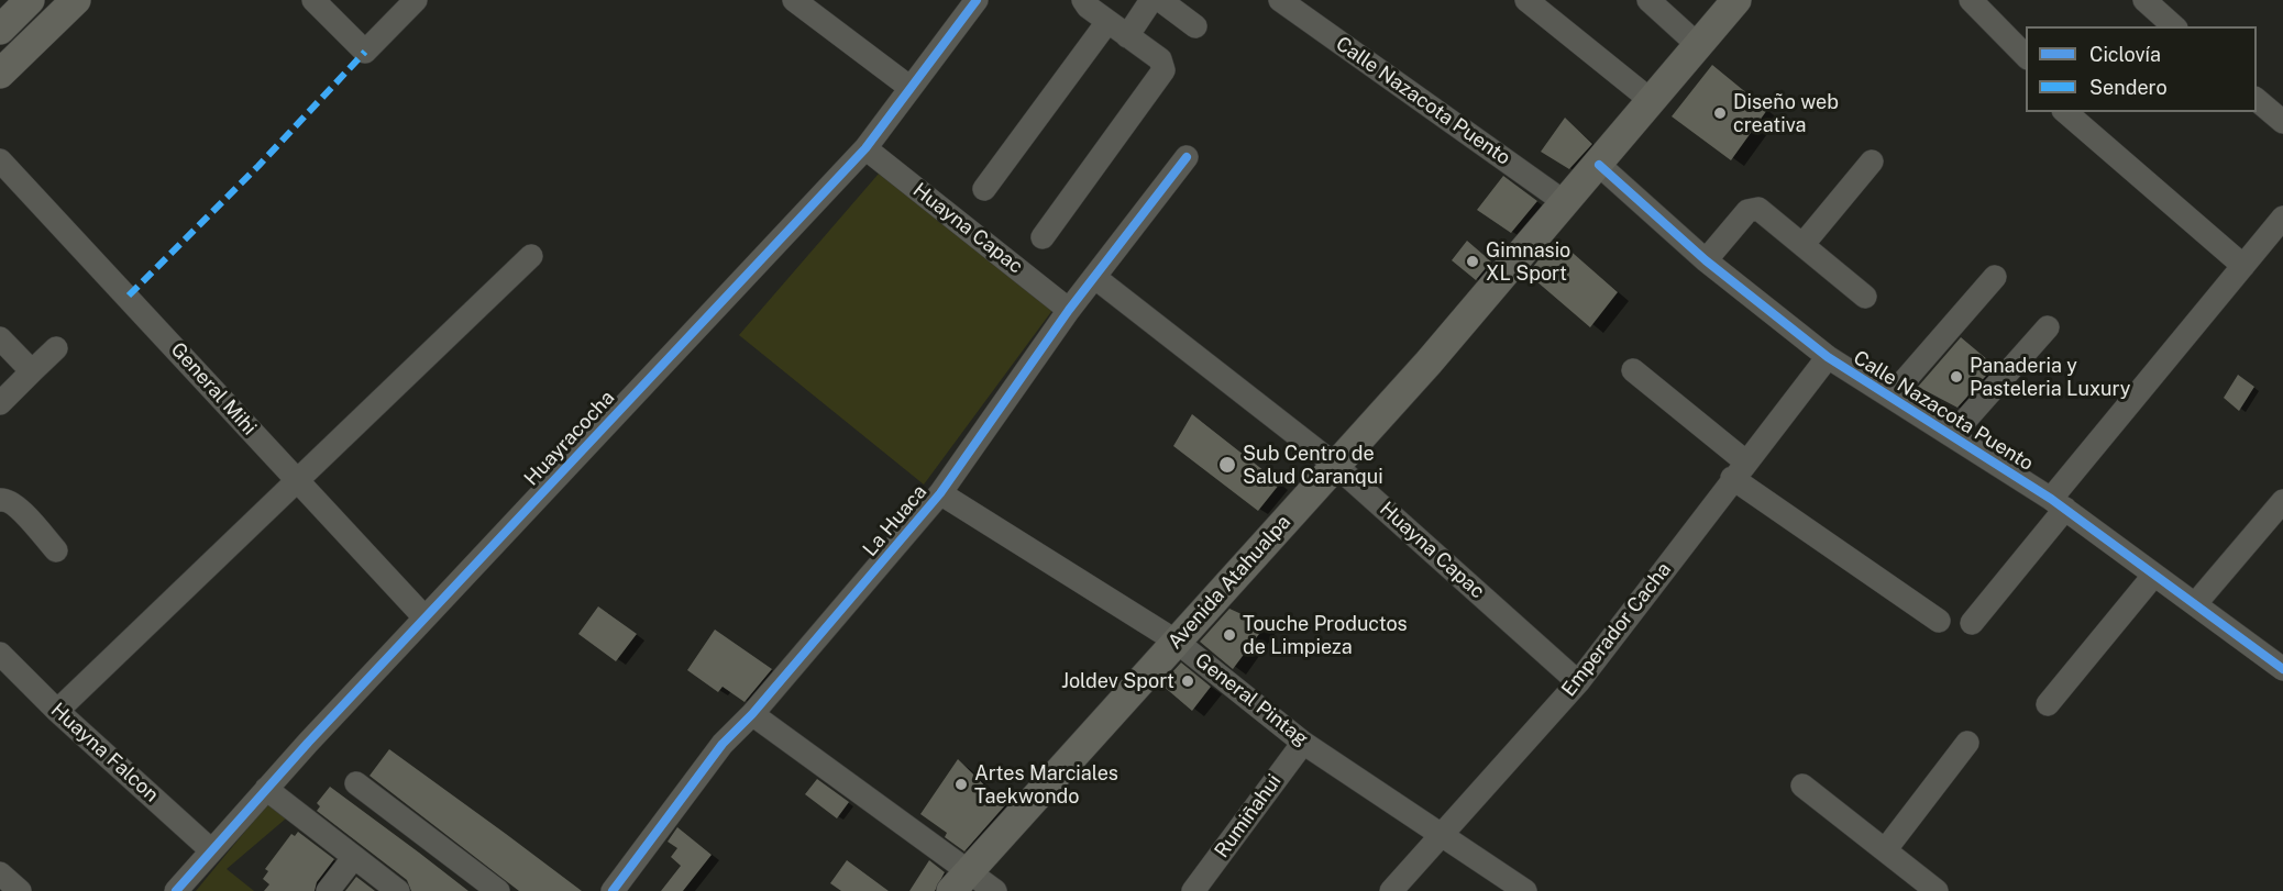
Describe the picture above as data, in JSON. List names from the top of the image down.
{
  "streets": {
    "main road": ["Avenida Atahualpa"],
    "street": [
      "Calle Nazacota Puento",
      "Huayna Capac",
      "General Mihi",
      "Huayracocha",
      "La Huaca",
      "Emperador Cacha",
      "General Pintag",
      "Huayna Falcon",
      "Rumiñahui"
    ]
  },
  "crossings": [
    ["Calle Nazacota Puento", "Avenida Atahualpa"],
    ["Calle Nazacota Puento", "Emperador Cacha"],
    ["Huayna Capac", "Huayracocha"],
    ["Huayna Capac", "La Huaca"],
    ["Huayna Capac", "Avenida Atahualpa"],
    ["Huayna Capac", "Emperador Cacha"],
    ["General Mihi", "Huayracocha"],
    ["Huayracocha", "Huayna Falcon"],
    ["La Huaca", "General Pintag"],
    ["Avenida Atahualpa", "General Pintag"],
    ["Emperador Cacha", "General Pintag"],
    ["General Pintag", "Rumiñahui"]
  ],
  "places": [
    "Diseño web creativa",
    "Gimnasio XL Sport",
    "Panaderia y Pasteleria Luxury",
    "Sub Centro de Salud Caranqui",
    "Touche Productos de Limpieza",
    "Joldev Sport",
    "Artes Marciales Taekwondo"
  ],
  "legend": ["Ciclovía", "Sendero"]
}
